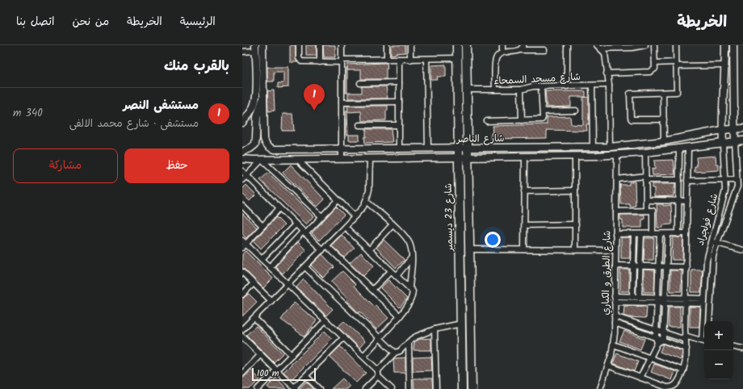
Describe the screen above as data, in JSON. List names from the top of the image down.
{
  "streets": {
    "main road": ["شارع 23 ديسمبر"],
    "street": [
      "شارع مسجد السمحاء",
      "شارع الناصر",
      "شارع فولجراد",
      "شارع الطرق و الكباري"
    ]
  },
  "crossings": [
    ["شارع مسجد السمحاء", "شارع 23 ديسمبر"],
    ["شارع الناصر", "شارع 23 ديسمبر"],
    ["شارع الناصر", "شارع فولجراد"],
    ["شارع الناصر", "شارع الطرق و الكباري"]
  ],
  "scale_bar": "100 m",
  "page": {
    "header": "الخريطة",
    "nav": [
      "الرئيسية",
      "الخريطة",
      "من نحن",
      "اتصل بنا"
    ],
    "heading": "بالقرب منك",
    "pins": "1",
    "list": [
      {
        "mark": "1",
        "name": "مستشفى النصر",
        "note": "مستشفى · شارع محمد الالفى",
        "value": "340 m"
      }
    ],
    "buttons": ["حفظ", "مشاركة"],
    "map_buttons": ["+", "−"],
    "scale": "100 m"
  }
}
